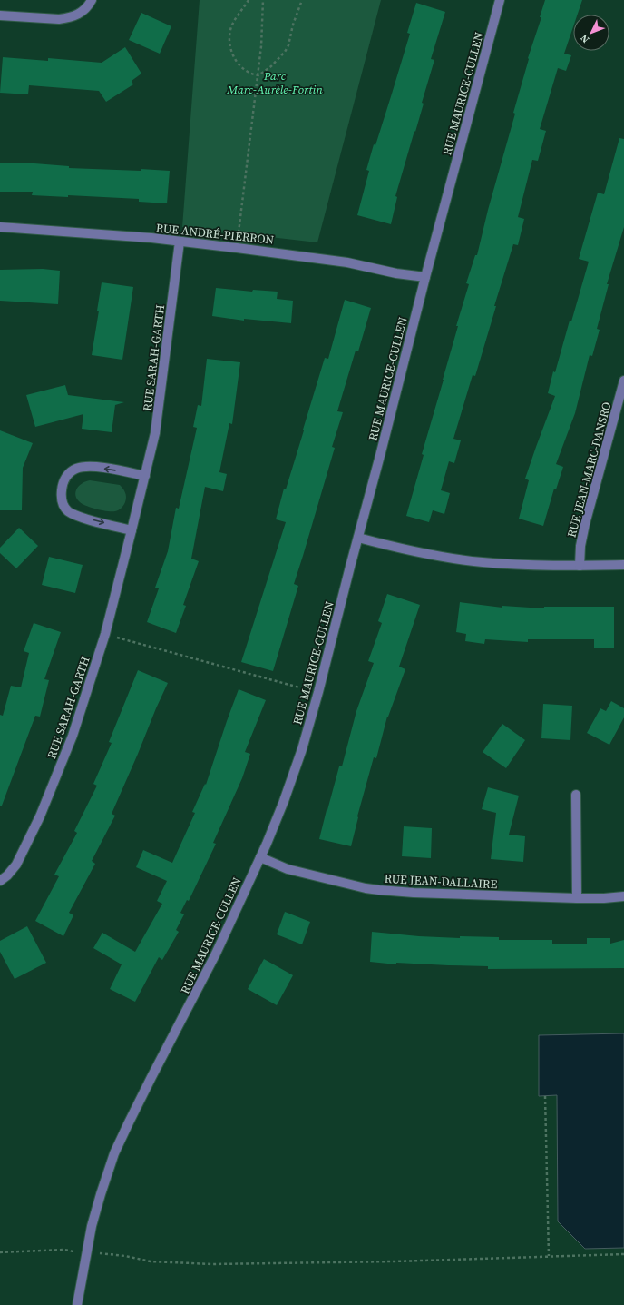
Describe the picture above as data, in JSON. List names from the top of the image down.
{
  "streets": {
    "street": [
      "RUE MAURICE-CULLEN",
      "RUE ANDRÉ-PIERRON",
      "RUE SARAH-GARTH",
      "RUE JEAN-MARC-DANSRO",
      "RUE JEAN-DALLAIRE"
    ]
  },
  "crossings": [
    ["RUE MAURICE-CULLEN", "RUE ANDRÉ-PIERRON"],
    ["RUE MAURICE-CULLEN", "RUE JEAN-DALLAIRE"],
    ["RUE ANDRÉ-PIERRON", "RUE SARAH-GARTH"]
  ],
  "parks": ["Parc Marc-Aurèle-Fortin"],
  "north": "bottom left"
}
